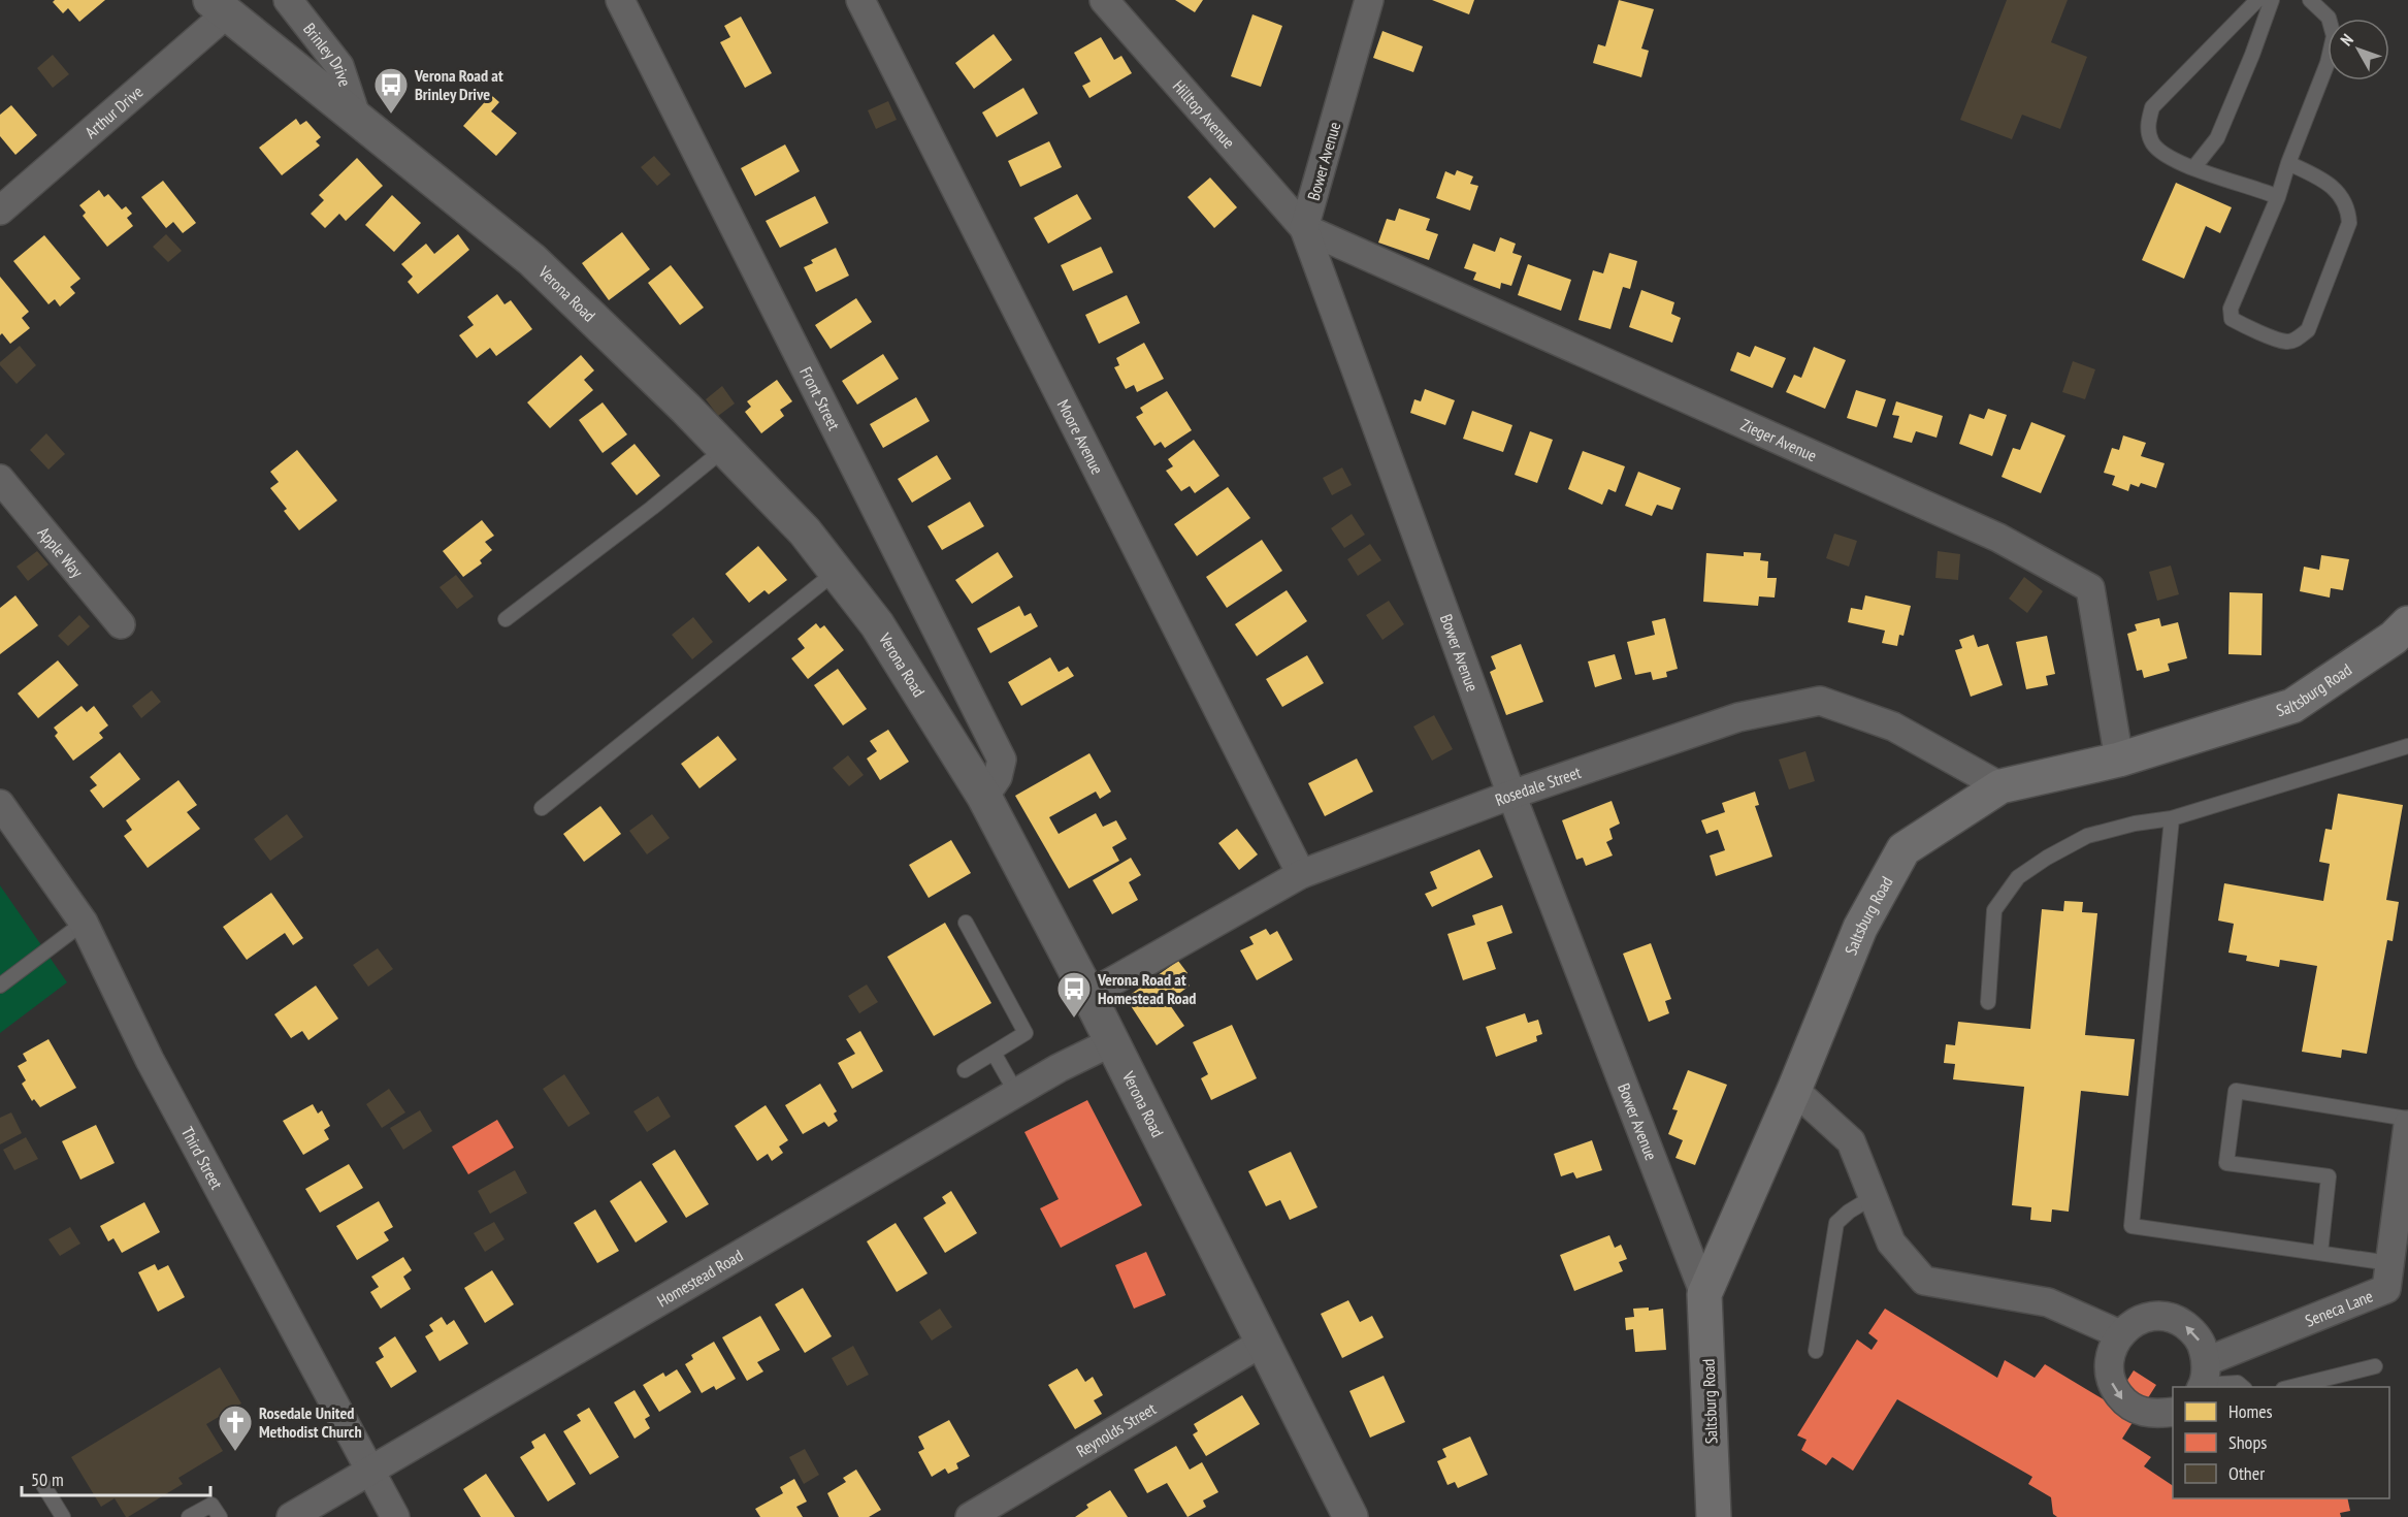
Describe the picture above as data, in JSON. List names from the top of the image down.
{
  "streets": {
    "main road": ["Saltsburg Road"],
    "street": [
      "Brinley Drive",
      "Arthur Drive",
      "Hilltop Avenue",
      "Bower Avenue",
      "Verona Road",
      "Front Street",
      "Moore Avenue",
      "Zieger Avenue",
      "Apple Way",
      "Rosedale Street",
      "Third Street",
      "Homestead Road",
      "Seneca Lane",
      "Reynolds Street"
    ]
  },
  "crossings": [
    ["Brinley Drive", "Verona Road"],
    ["Arthur Drive", "Verona Road"],
    ["Hilltop Avenue", "Bower Avenue"],
    ["Hilltop Avenue", "Zieger Avenue"],
    ["Bower Avenue", "Zieger Avenue"],
    ["Bower Avenue", "Saltsburg Road"],
    ["Bower Avenue", "Rosedale Street"],
    ["Verona Road", "Front Street"],
    ["Verona Road", "Rosedale Street"],
    ["Verona Road", "Homestead Road"],
    ["Verona Road", "Reynolds Street"],
    ["Moore Avenue", "Rosedale Street"],
    ["Zieger Avenue", "Saltsburg Road"],
    ["Saltsburg Road", "Rosedale Street"],
    ["Third Street", "Homestead Road"]
  ],
  "places": {
    "bus stop": ["Verona Road at Brinley Drive", "Verona Road at Homestead Road"],
    "church": ["Rosedale United Methodist Church"]
  },
  "legend": ["Homes", "Shops", "Other"],
  "scale_bar": "50 m",
  "north": "top left"
}
